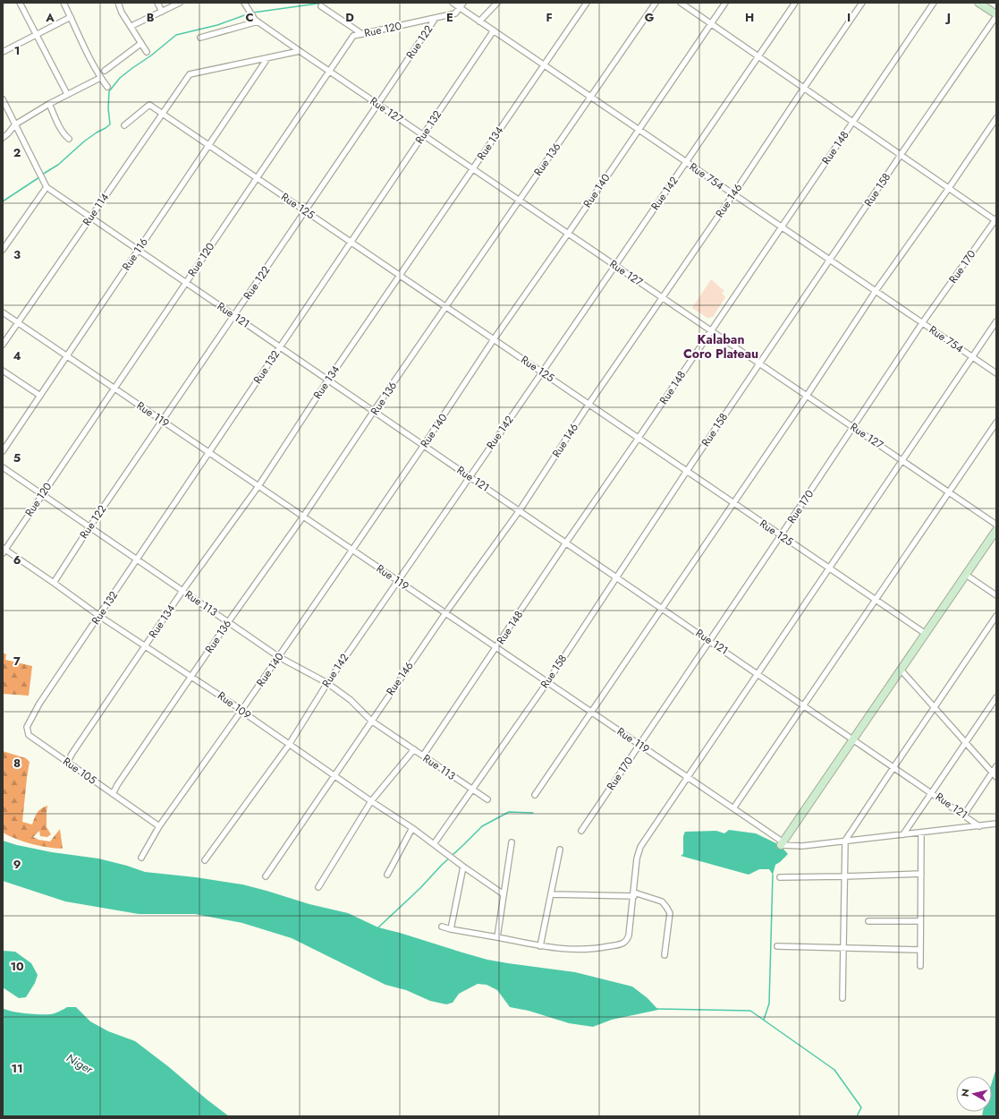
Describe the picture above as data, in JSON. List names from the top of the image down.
{
  "streets": {
    "street": [
      "Rue 120",
      "Rue 122",
      "Rue 127",
      "Rue 132",
      "Rue 134",
      "Rue 148",
      "Rue 136",
      "Rue 754",
      "Rue 158",
      "Rue 140",
      "Rue 142",
      "Rue 146",
      "Rue 125",
      "Rue 114",
      "Rue 116",
      "Rue 170",
      "Rue 121",
      "Rue 119",
      "Rue 113",
      "Rue 109",
      "Rue 105"
    ]
  },
  "crossings": [
    ["Rue 120", "Rue 122"],
    ["Rue 120", "Rue 127"],
    ["Rue 120", "Rue 754"],
    ["Rue 120", "Rue 125"],
    ["Rue 120", "Rue 121"],
    ["Rue 120", "Rue 119"],
    ["Rue 120", "Rue 113"],
    ["Rue 120", "Rue 109"],
    ["Rue 122", "Rue 127"],
    ["Rue 122", "Rue 125"],
    ["Rue 122", "Rue 121"],
    ["Rue 122", "Rue 119"],
    ["Rue 122", "Rue 113"],
    ["Rue 122", "Rue 109"],
    ["Rue 127", "Rue 132"],
    ["Rue 127", "Rue 134"],
    ["Rue 127", "Rue 148"],
    ["Rue 127", "Rue 136"],
    ["Rue 127", "Rue 158"],
    ["Rue 127", "Rue 140"],
    ["Rue 127", "Rue 142"],
    ["Rue 127", "Rue 146"],
    ["Rue 127", "Rue 170"],
    ["Rue 132", "Rue 754"],
    ["Rue 132", "Rue 125"],
    ["Rue 132", "Rue 121"],
    ["Rue 132", "Rue 119"],
    ["Rue 132", "Rue 113"],
    ["Rue 132", "Rue 109"],
    ["Rue 132", "Rue 105"],
    ["Rue 134", "Rue 754"],
    ["Rue 134", "Rue 125"],
    ["Rue 134", "Rue 121"],
    ["Rue 134", "Rue 119"],
    ["Rue 134", "Rue 113"],
    ["Rue 134", "Rue 109"],
    ["Rue 134", "Rue 105"],
    ["Rue 148", "Rue 754"],
    ["Rue 148", "Rue 125"],
    ["Rue 148", "Rue 121"],
    ["Rue 148", "Rue 119"],
    ["Rue 148", "Rue 113"],
    ["Rue 136", "Rue 754"],
    ["Rue 136", "Rue 125"],
    ["Rue 136", "Rue 121"],
    ["Rue 136", "Rue 119"],
    ["Rue 136", "Rue 113"],
    ["Rue 136", "Rue 109"],
    ["Rue 136", "Rue 105"],
    ["Rue 754", "Rue 158"],
    ["Rue 754", "Rue 140"],
    ["Rue 754", "Rue 142"],
    ["Rue 754", "Rue 146"],
    ["Rue 754", "Rue 170"],
    ["Rue 158", "Rue 125"],
    ["Rue 158", "Rue 121"],
    ["Rue 158", "Rue 119"],
    ["Rue 158", "Rue 113"],
    ["Rue 158", "Rue 109"],
    ["Rue 140", "Rue 125"],
    ["Rue 140", "Rue 121"],
    ["Rue 140", "Rue 119"],
    ["Rue 140", "Rue 113"],
    ["Rue 140", "Rue 109"],
    ["Rue 140", "Rue 105"],
    ["Rue 142", "Rue 125"],
    ["Rue 142", "Rue 121"],
    ["Rue 142", "Rue 119"],
    ["Rue 142", "Rue 113"],
    ["Rue 142", "Rue 109"],
    ["Rue 146", "Rue 125"],
    ["Rue 146", "Rue 121"],
    ["Rue 146", "Rue 119"],
    ["Rue 146", "Rue 113"],
    ["Rue 146", "Rue 109"],
    ["Rue 125", "Rue 114"],
    ["Rue 125", "Rue 116"],
    ["Rue 125", "Rue 170"],
    ["Rue 114", "Rue 116"],
    ["Rue 114", "Rue 121"],
    ["Rue 114", "Rue 119"],
    ["Rue 116", "Rue 121"],
    ["Rue 116", "Rue 119"],
    ["Rue 170", "Rue 121"],
    ["Rue 170", "Rue 119"]
  ],
  "districts": ["Kalaban Coro Plateau"],
  "water": ["Niger"],
  "north": "left",
  "grid": {
    "columns": [
      "A",
      "B",
      "C",
      "D",
      "E",
      "F",
      "G",
      "H",
      "I",
      "J"
    ],
    "rows": [
      "1",
      "2",
      "3",
      "4",
      "5",
      "6",
      "7",
      "8",
      "9",
      "10",
      "11"
    ]
  }
}
